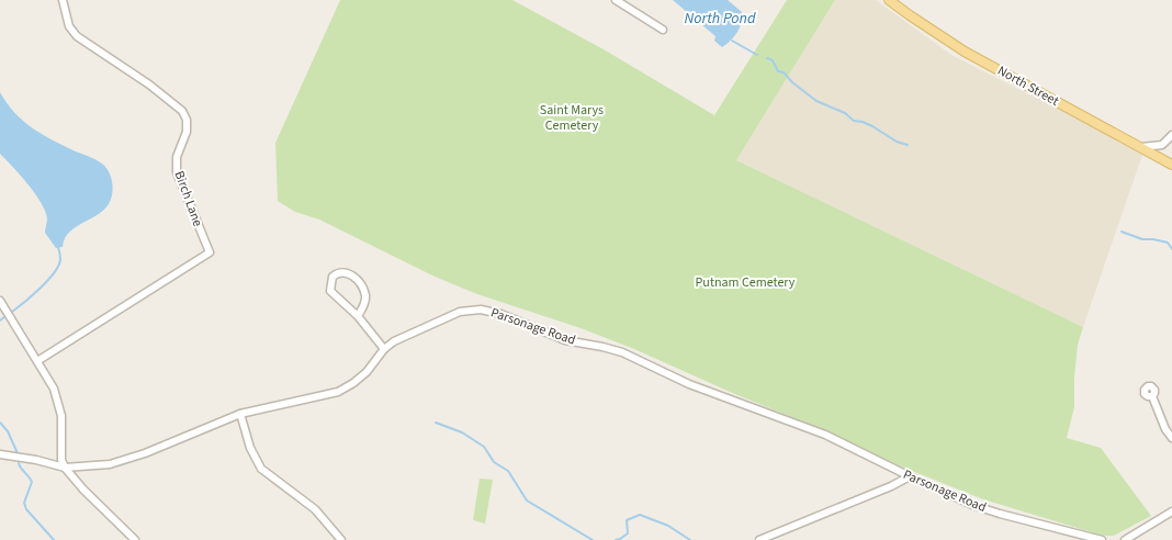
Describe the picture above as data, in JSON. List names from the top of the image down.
{
  "streets": {
    "main road": ["North Street"],
    "street": ["Birch Lane", "Parsonage Road"]
  },
  "water": ["North Pond"],
  "parks": ["Saint Marys Cemetery", "Putnam Cemetery"]
}
